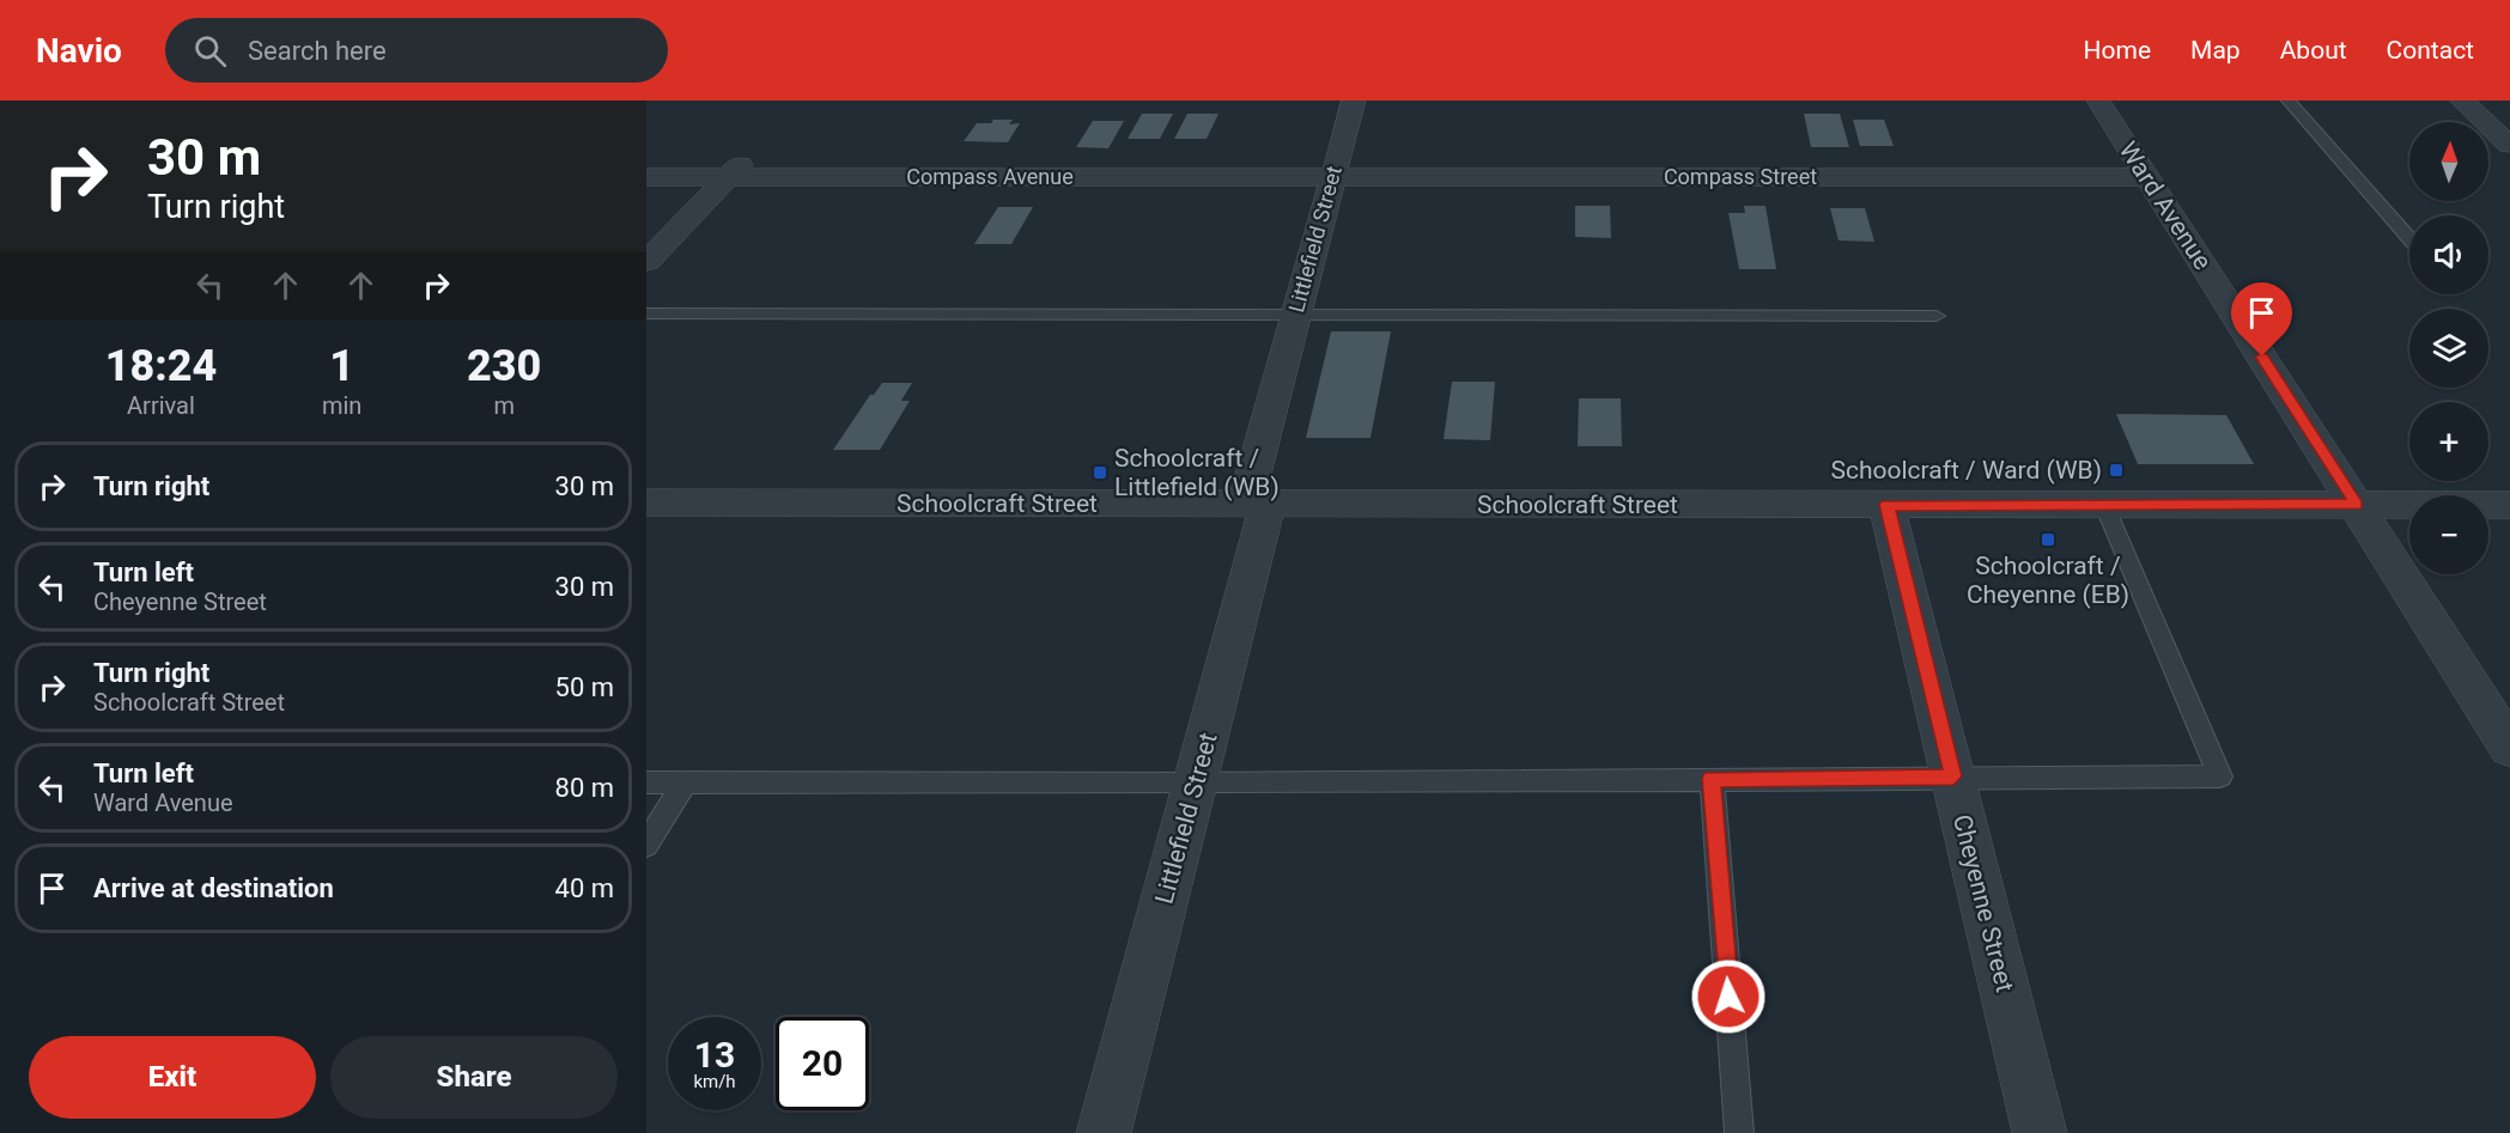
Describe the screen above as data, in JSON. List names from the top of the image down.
{
  "streets": {
    "street": [
      "Compass Avenue",
      "Compass Street",
      "Ward Avenue",
      "Littlefield Street",
      "Schoolcraft Street",
      "Cheyenne Street"
    ]
  },
  "crossings": [
    ["Compass Avenue", "Compass Street"],
    ["Compass Avenue", "Littlefield Street"],
    ["Compass Street", "Ward Avenue"],
    ["Compass Street", "Littlefield Street"],
    ["Ward Avenue", "Schoolcraft Street"],
    ["Littlefield Street", "Schoolcraft Street"],
    ["Schoolcraft Street", "Cheyenne Street"]
  ],
  "places": {
    "transit": ["Schoolcraft / Ward (WB)", "Schoolcraft / Littlefield (WB)", "Schoolcraft / Cheyenne (EB)"]
  },
  "north": "top",
  "page": {
    "header": "Navio",
    "search": "Search here",
    "nav": [
      "Home",
      "Map",
      "About",
      "Contact"
    ],
    "turn": ["30 m", "Turn right"],
    "map_buttons": ["+", "−"],
    "eta": [
      "18:24",
      "Arrival",
      "1",
      "min",
      "230",
      "m"
    ],
    "list": [
      {
        "name": "Turn right",
        "value": "30 m"
      },
      {
        "name": "Turn left",
        "note": "Cheyenne Street",
        "value": "30 m"
      },
      {
        "name": "Turn right",
        "note": "Schoolcraft Street",
        "value": "50 m"
      },
      {
        "name": "Turn left",
        "note": "Ward Avenue",
        "value": "80 m"
      },
      {
        "name": "Arrive at destination",
        "value": "40 m"
      }
    ],
    "speed": "13 km/h",
    "limit": "20",
    "buttons": ["Exit", "Share"]
  }
}
